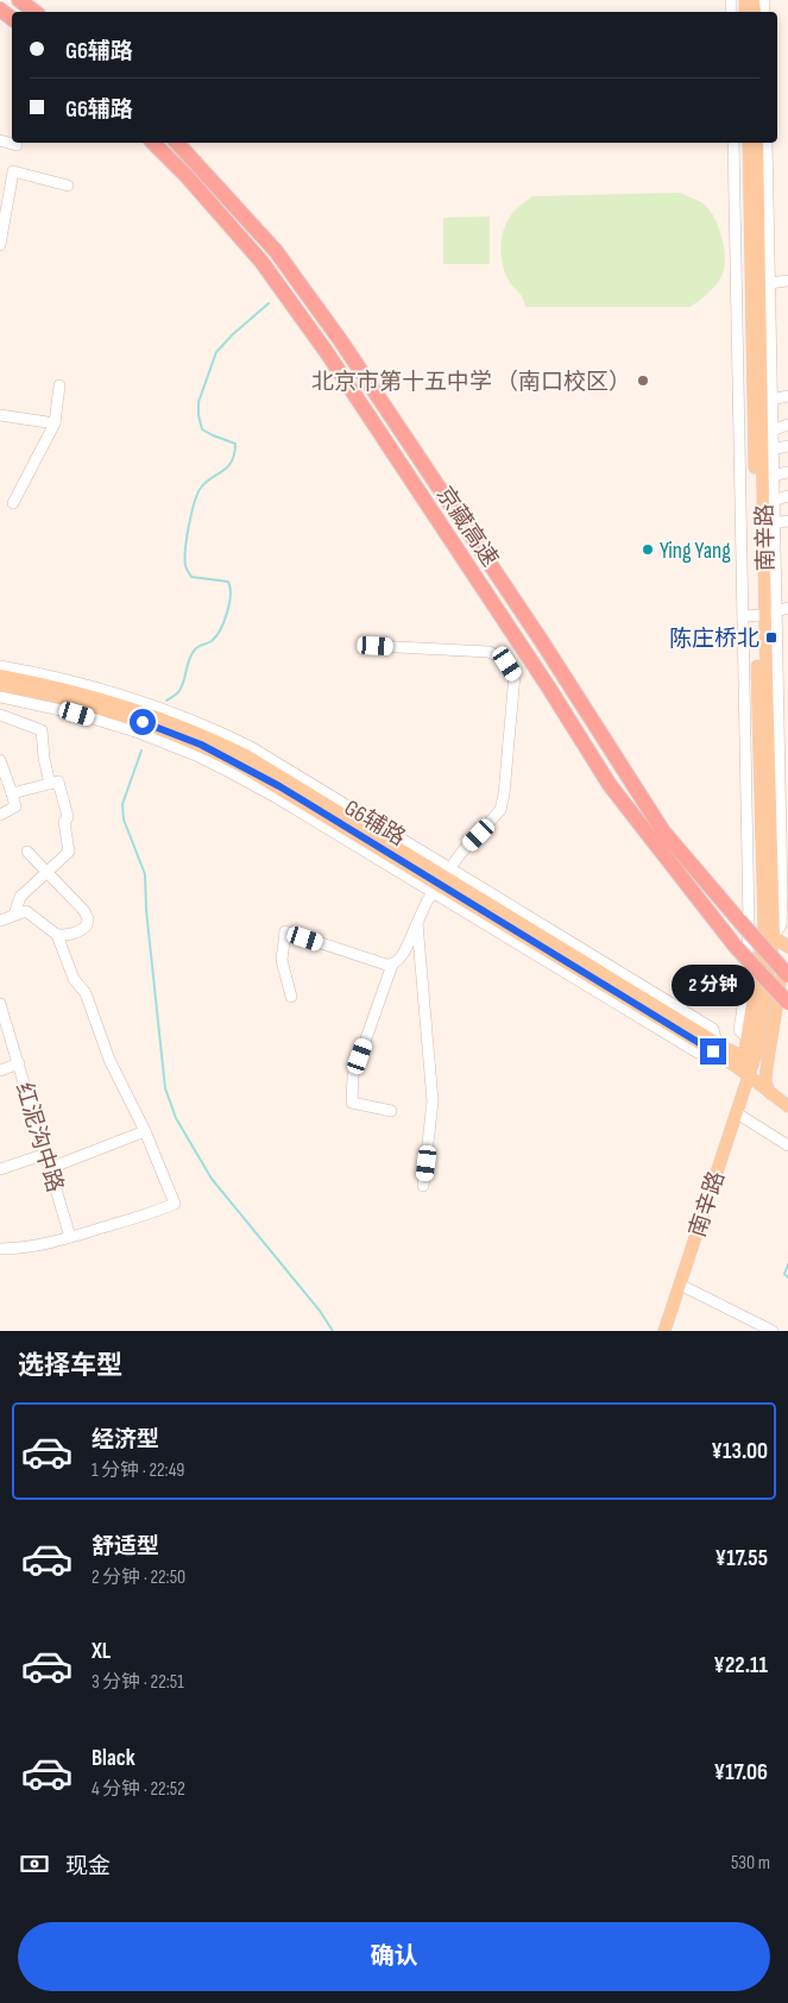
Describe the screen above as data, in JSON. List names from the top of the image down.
{
  "streets": {
    "highway": ["京藏高速"],
    "main road": ["南辛路", "G6辅路"],
    "street": ["红泥沟中路"]
  },
  "crossings": [
    ["南辛路", "G6辅路"]
  ],
  "places": {
    "other": ["北京市第十五中学 （南口校区）", "Ying Yang"],
    "transit": ["陈庄桥北"]
  },
  "page": {
    "banner": ["G6辅路", "G6辅路"],
    "bubble": "2 分钟",
    "heading": "选择车型",
    "list": [
      {
        "name": "经济型",
        "note": "1 分钟 · 22:49",
        "value": "¥13.00"
      },
      {
        "name": "舒适型",
        "note": "2 分钟 · 22:50",
        "value": "¥17.55"
      },
      {
        "name": "XL",
        "note": "3 分钟 · 22:51",
        "value": "¥22.11"
      },
      {
        "name": "Black",
        "note": "4 分钟 · 22:52",
        "value": "¥17.06"
      }
    ],
    "pay": ["现金", "530 m"],
    "buttons": "确认"
  }
}
